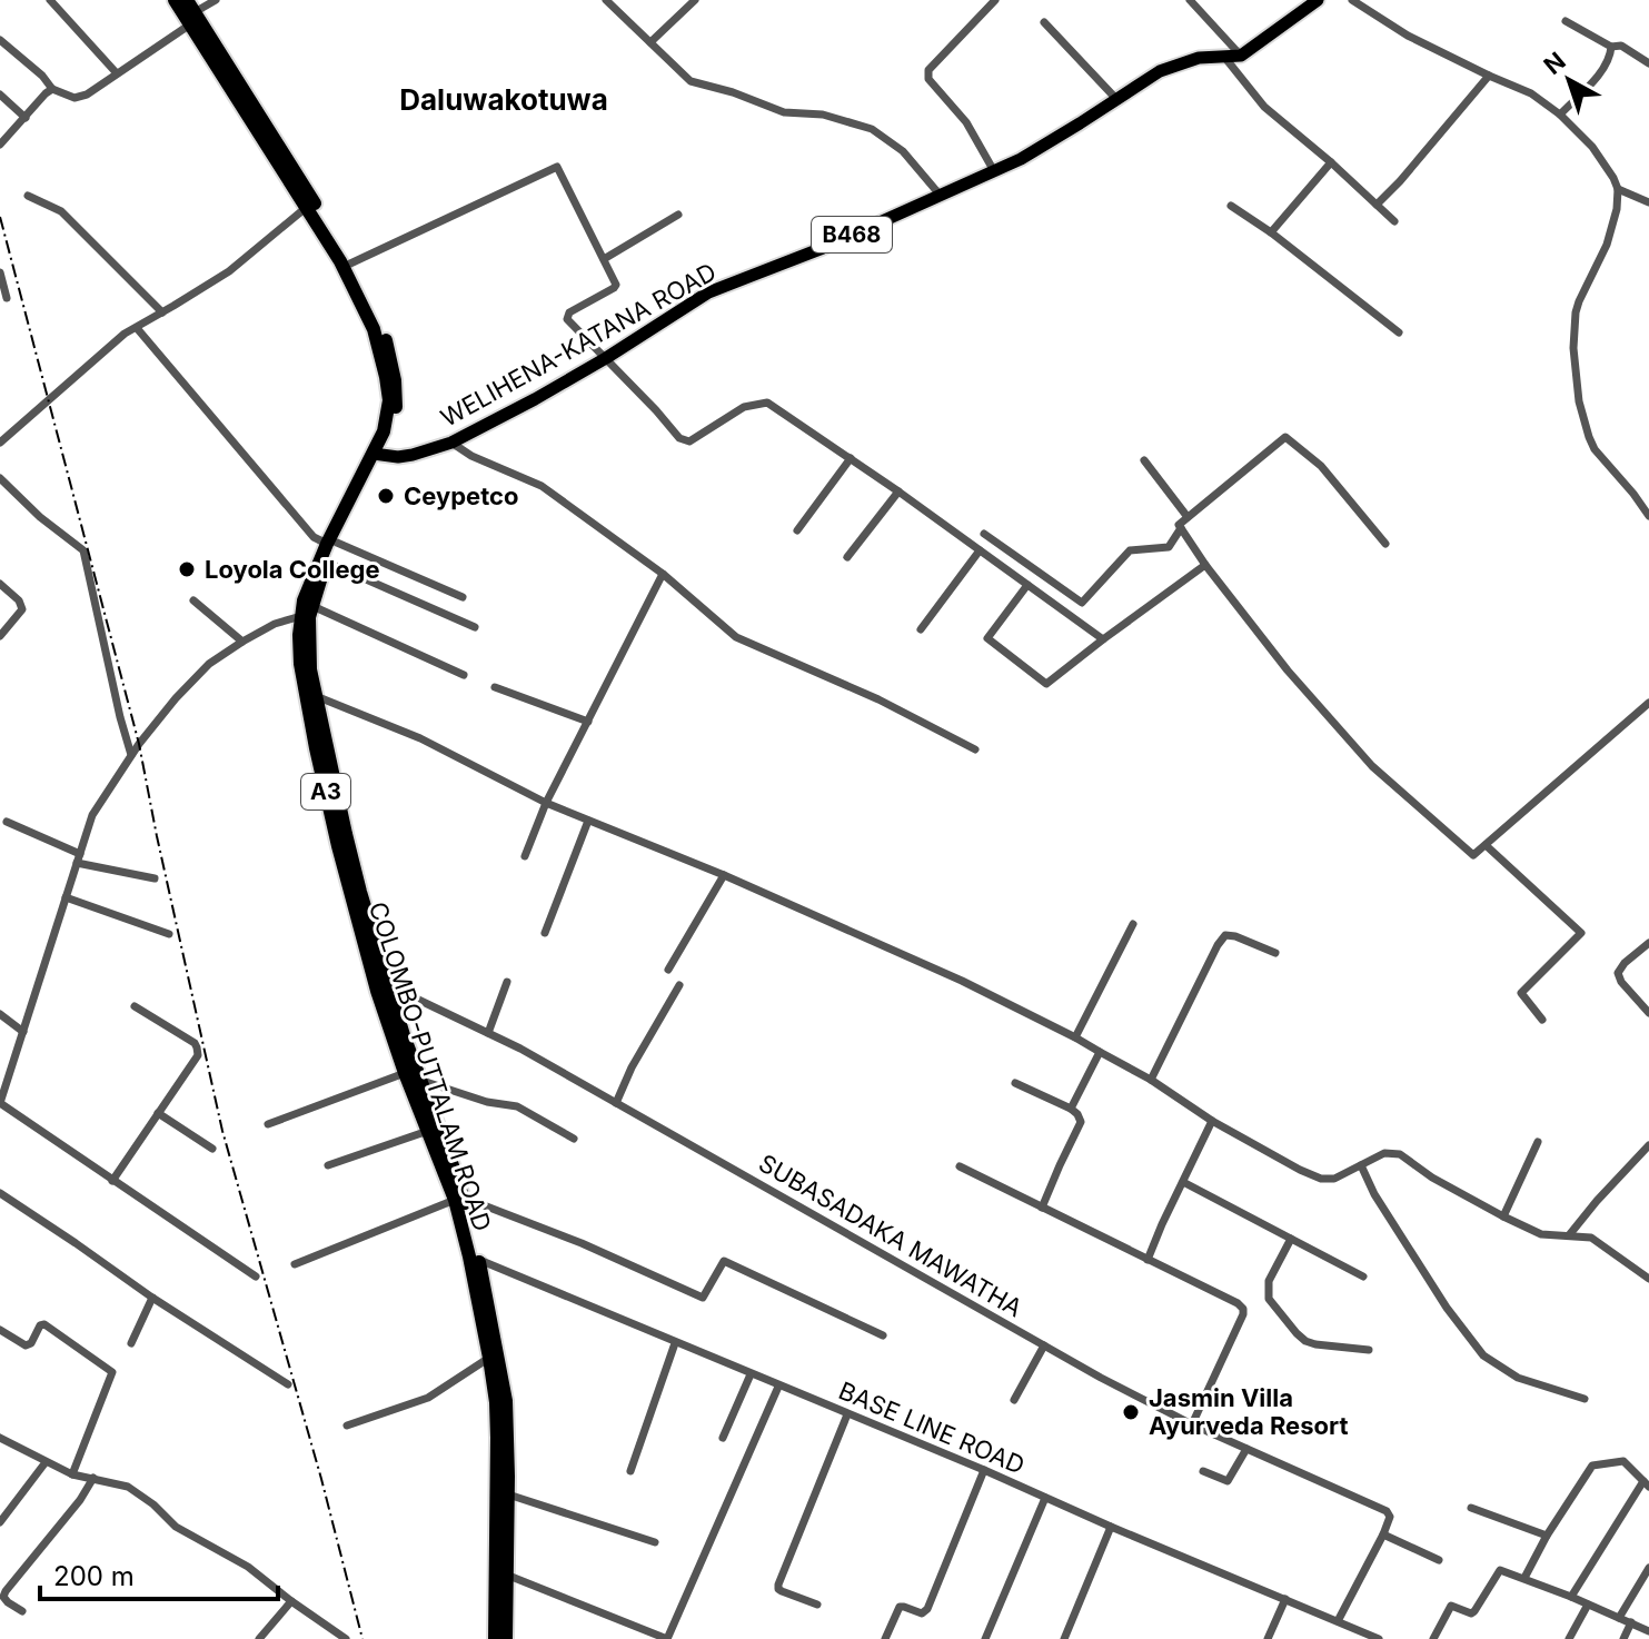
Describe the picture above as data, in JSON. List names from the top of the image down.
{
  "streets": {
    "highway": ["A3", "COLOMBO-PUTTALAM ROAD"],
    "main road": ["B468", "WELIHENA-KATANA ROAD"],
    "street": ["SUBASADAKA MAWATHA", "BASE LINE ROAD"]
  },
  "crossings": [
    ["WELIHENA-KATANA ROAD", "COLOMBO-PUTTALAM ROAD"],
    ["COLOMBO-PUTTALAM ROAD", "SUBASADAKA MAWATHA"],
    ["COLOMBO-PUTTALAM ROAD", "BASE LINE ROAD"]
  ],
  "districts": ["Daluwakotuwa"],
  "places": ["Ceypetco", "Loyola College", "Jasmin Villa Ayurveda Resort"],
  "scale_bar": "200 m",
  "north": "top left"
}
